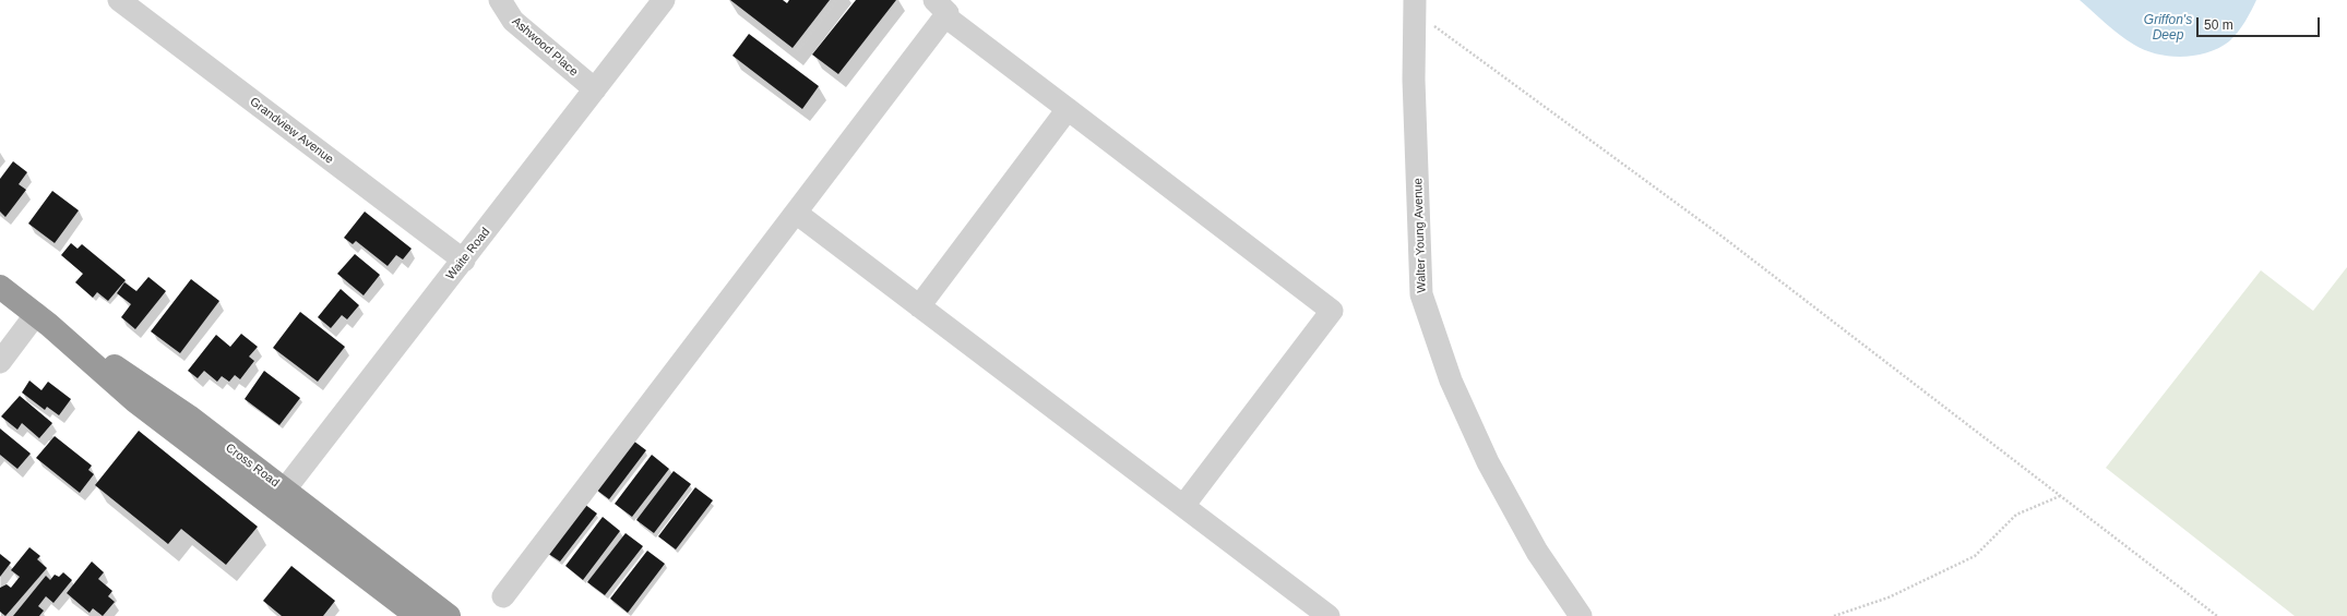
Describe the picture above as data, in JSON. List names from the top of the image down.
{
  "streets": {
    "highway": ["Cross Road"],
    "street": [
      "Ashwood Place",
      "Grandview Avenue",
      "Walter Young Avenue",
      "Waite Road"
    ]
  },
  "crossings": [
    ["Ashwood Place", "Waite Road"],
    ["Grandview Avenue", "Waite Road"],
    ["Waite Road", "Cross Road"]
  ],
  "water": ["Griffon's Deep"],
  "scale_bar": "50 m"
}
